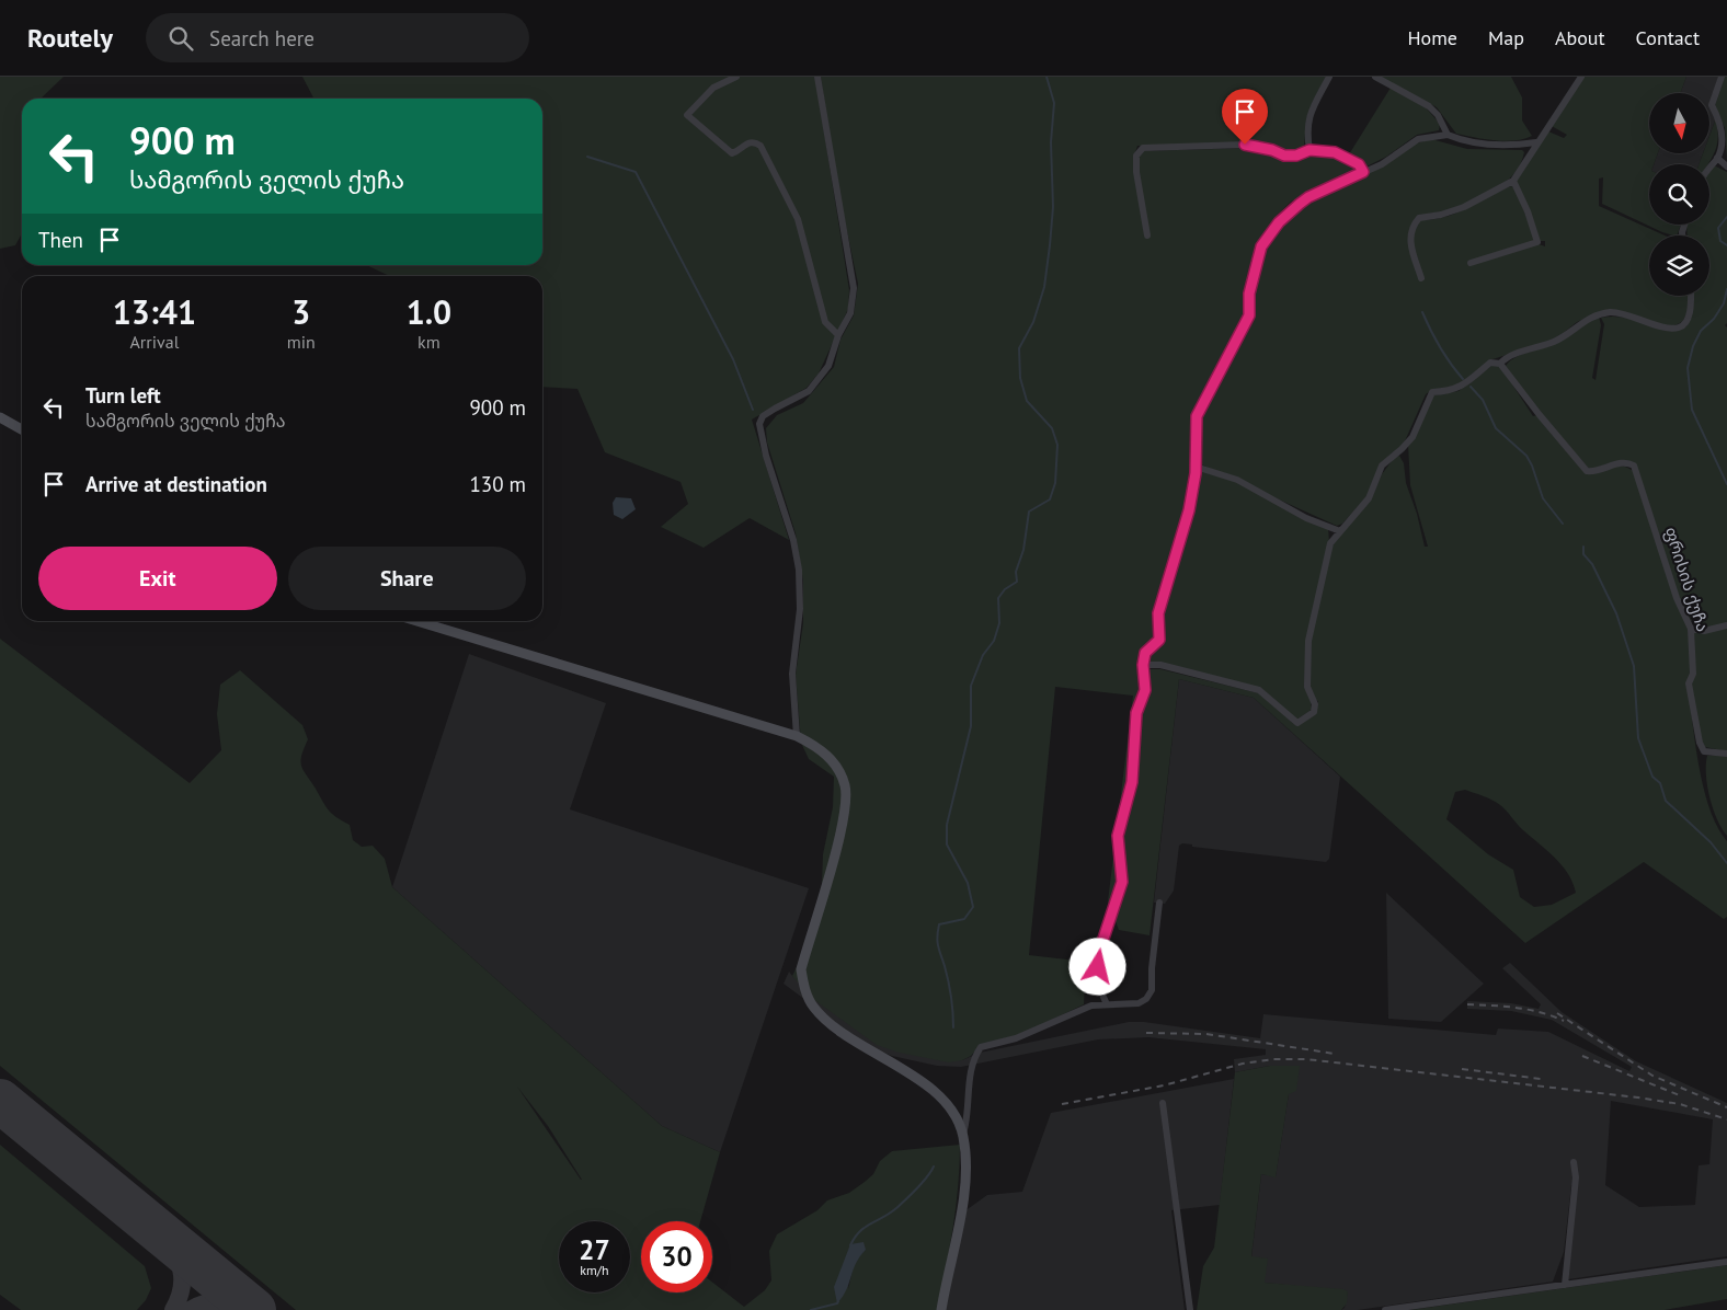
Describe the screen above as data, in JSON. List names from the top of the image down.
{
  "streets": {
    "street": ["ფრისის ქუჩა"]
  },
  "north": "bottom",
  "page": {
    "header": "Routely",
    "search": "Search here",
    "nav": [
      "Home",
      "Map",
      "About",
      "Contact"
    ],
    "turn": ["900 m", "სამგორის ველის ქუჩა"],
    "then": "Then",
    "eta": [
      "13:41",
      "Arrival",
      "3",
      "min",
      "1.0",
      "km"
    ],
    "list": [
      {
        "name": "Turn left",
        "note": "სამგორის ველის ქუჩა",
        "value": "900 m"
      },
      {
        "name": "Arrive at destination",
        "value": "130 m"
      }
    ],
    "buttons": ["Exit", "Share"],
    "speed": "27 km/h",
    "limit": "30"
  }
}
